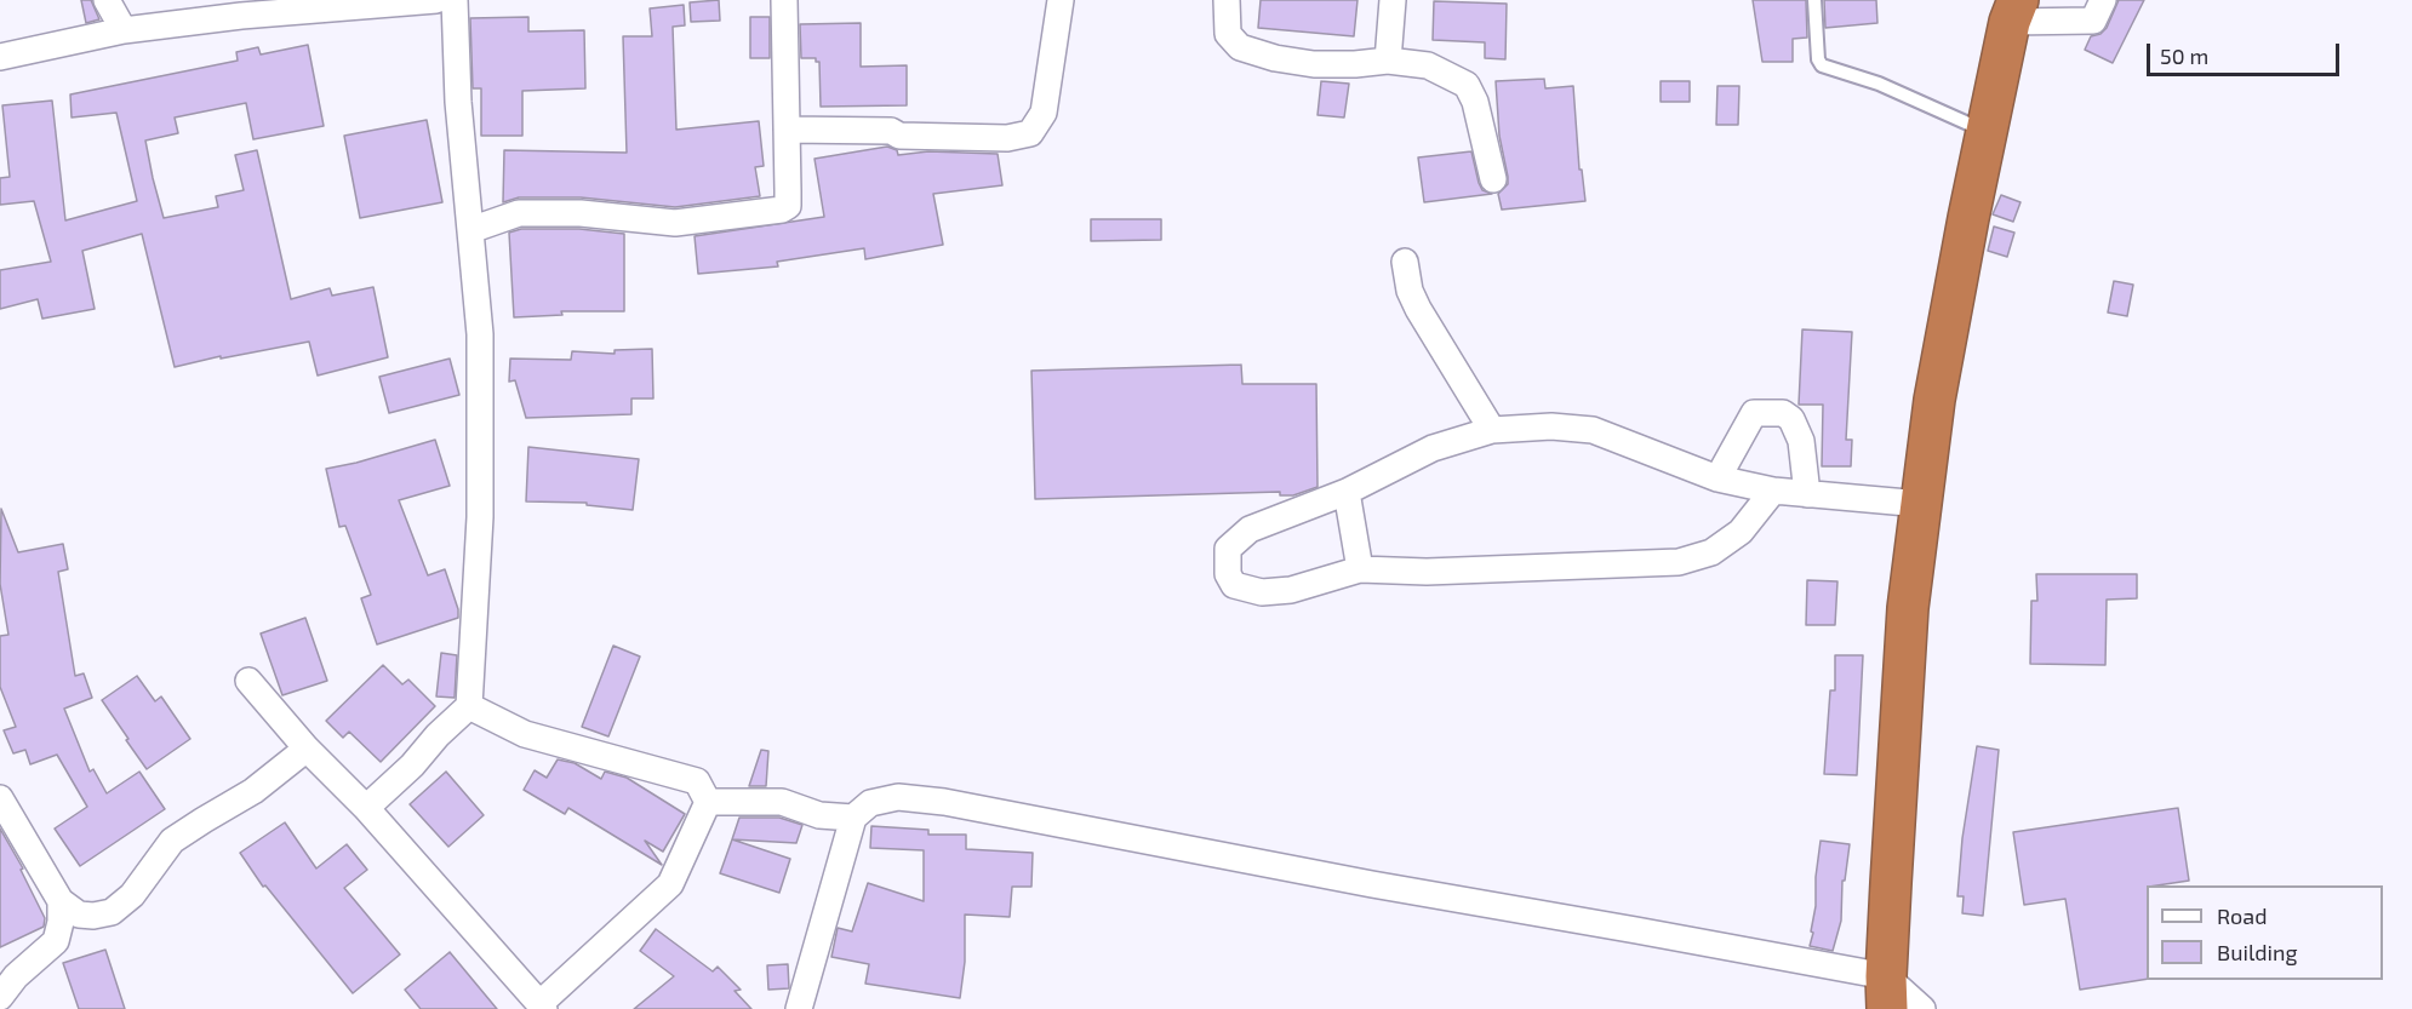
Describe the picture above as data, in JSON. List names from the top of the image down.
{
  "legend": ["Road", "Building"],
  "scale_bar": "50 m"
}
